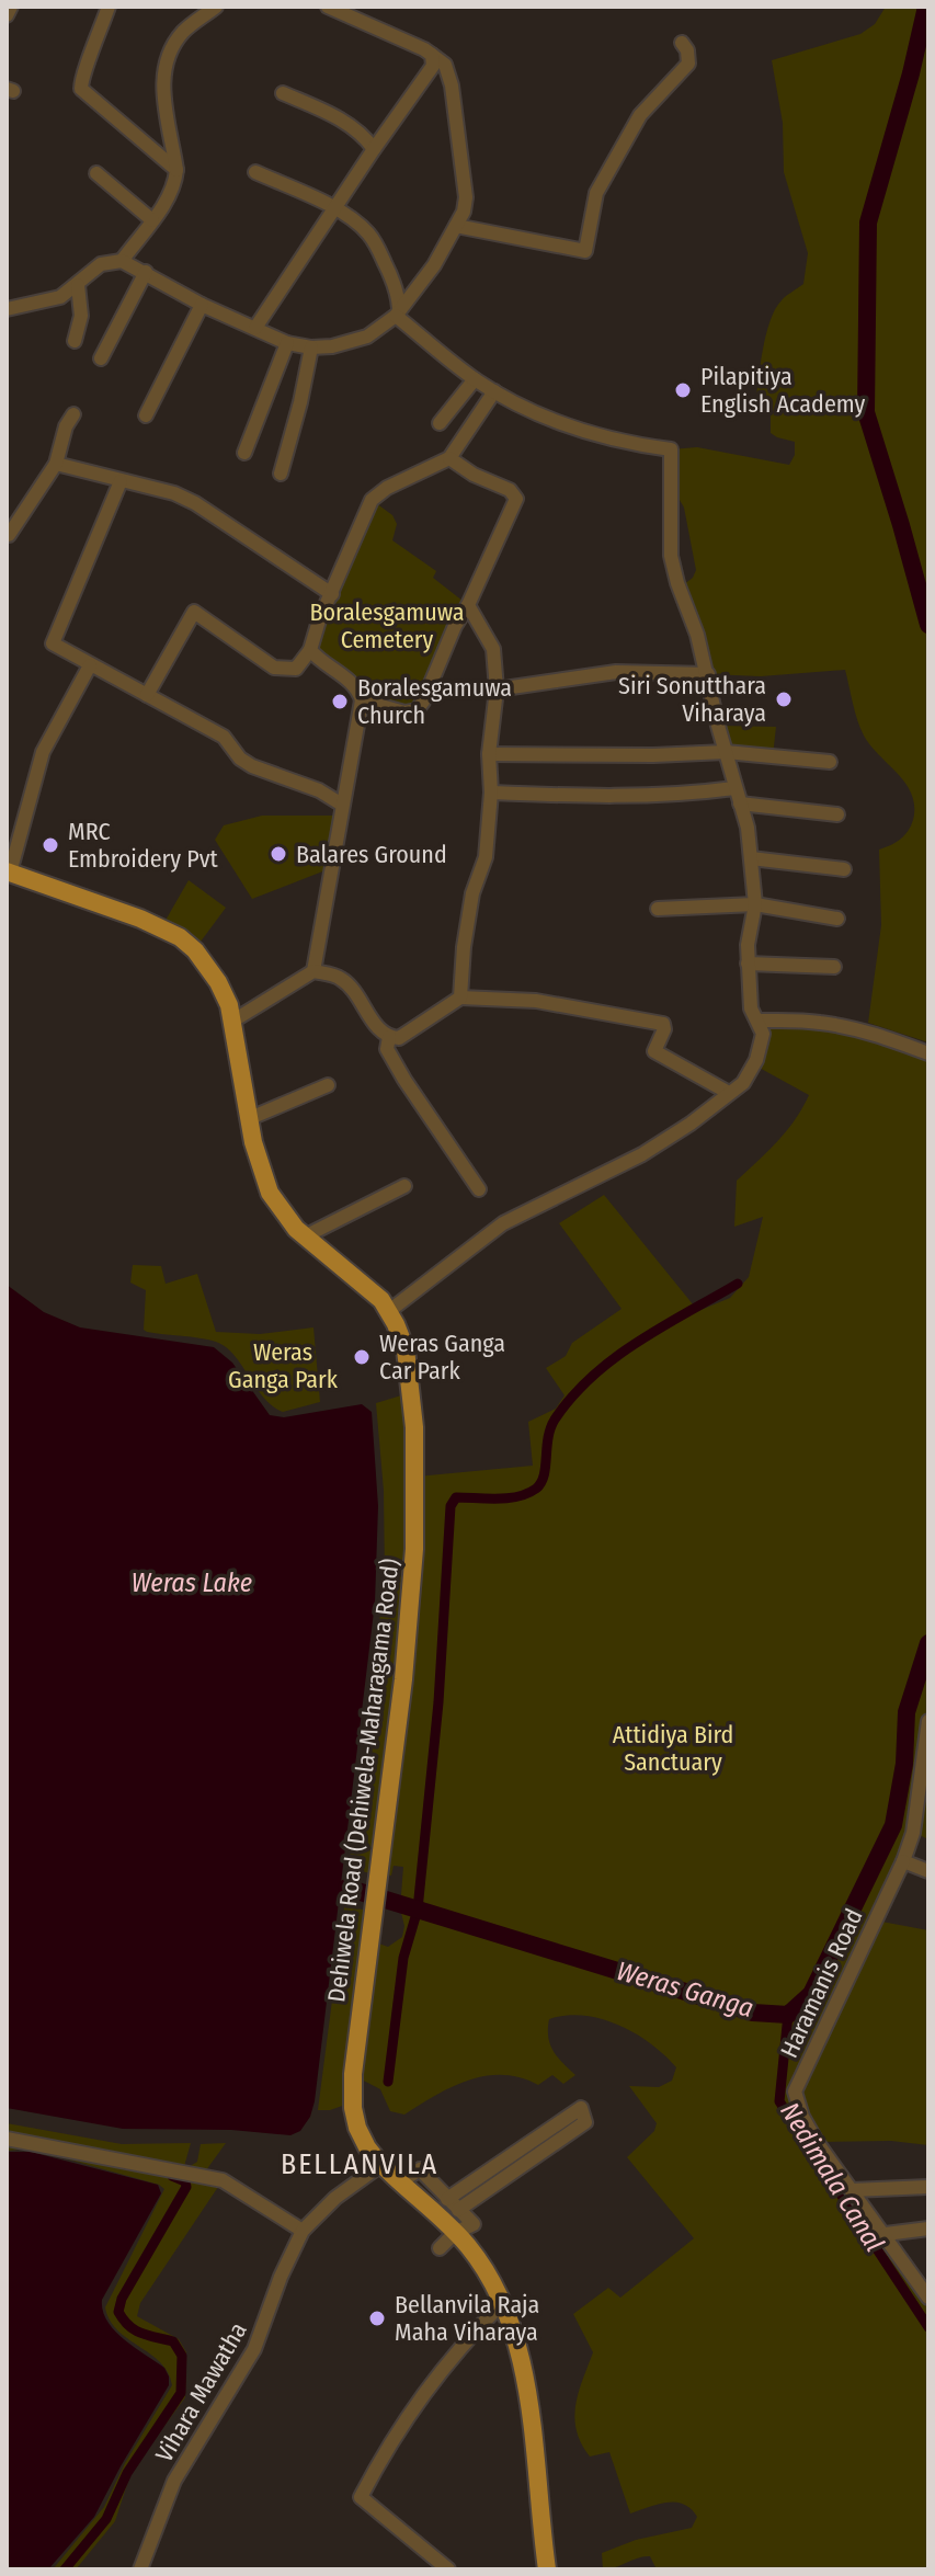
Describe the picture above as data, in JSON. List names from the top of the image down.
{
  "streets": {
    "main road": ["Dehiwela Road (Dehiwela-Maharagama Road)"],
    "street": ["Haramanis Road", "Vihara Mawatha"]
  },
  "crossings": [
    ["Dehiwela Road (Dehiwela-Maharagama Road)", "Vihara Mawatha"]
  ],
  "districts": ["BELLANVILA"],
  "water": ["Weras Lake", "Weras Ganga", "Nedimala Canal"],
  "parks": ["Boralesgamuwa Cemetery", "Weras Ganga Park", "Attidiya Bird Sanctuary"],
  "places": [
    "Pilapitiya English Academy",
    "Siri Sonutthara Viharaya",
    "Boralesgamuwa Church",
    "MRC Embroidery Pvt",
    "Balares Ground",
    "Weras Ganga Car Park",
    "Bellanvila Raja Maha Viharaya"
  ]
}
